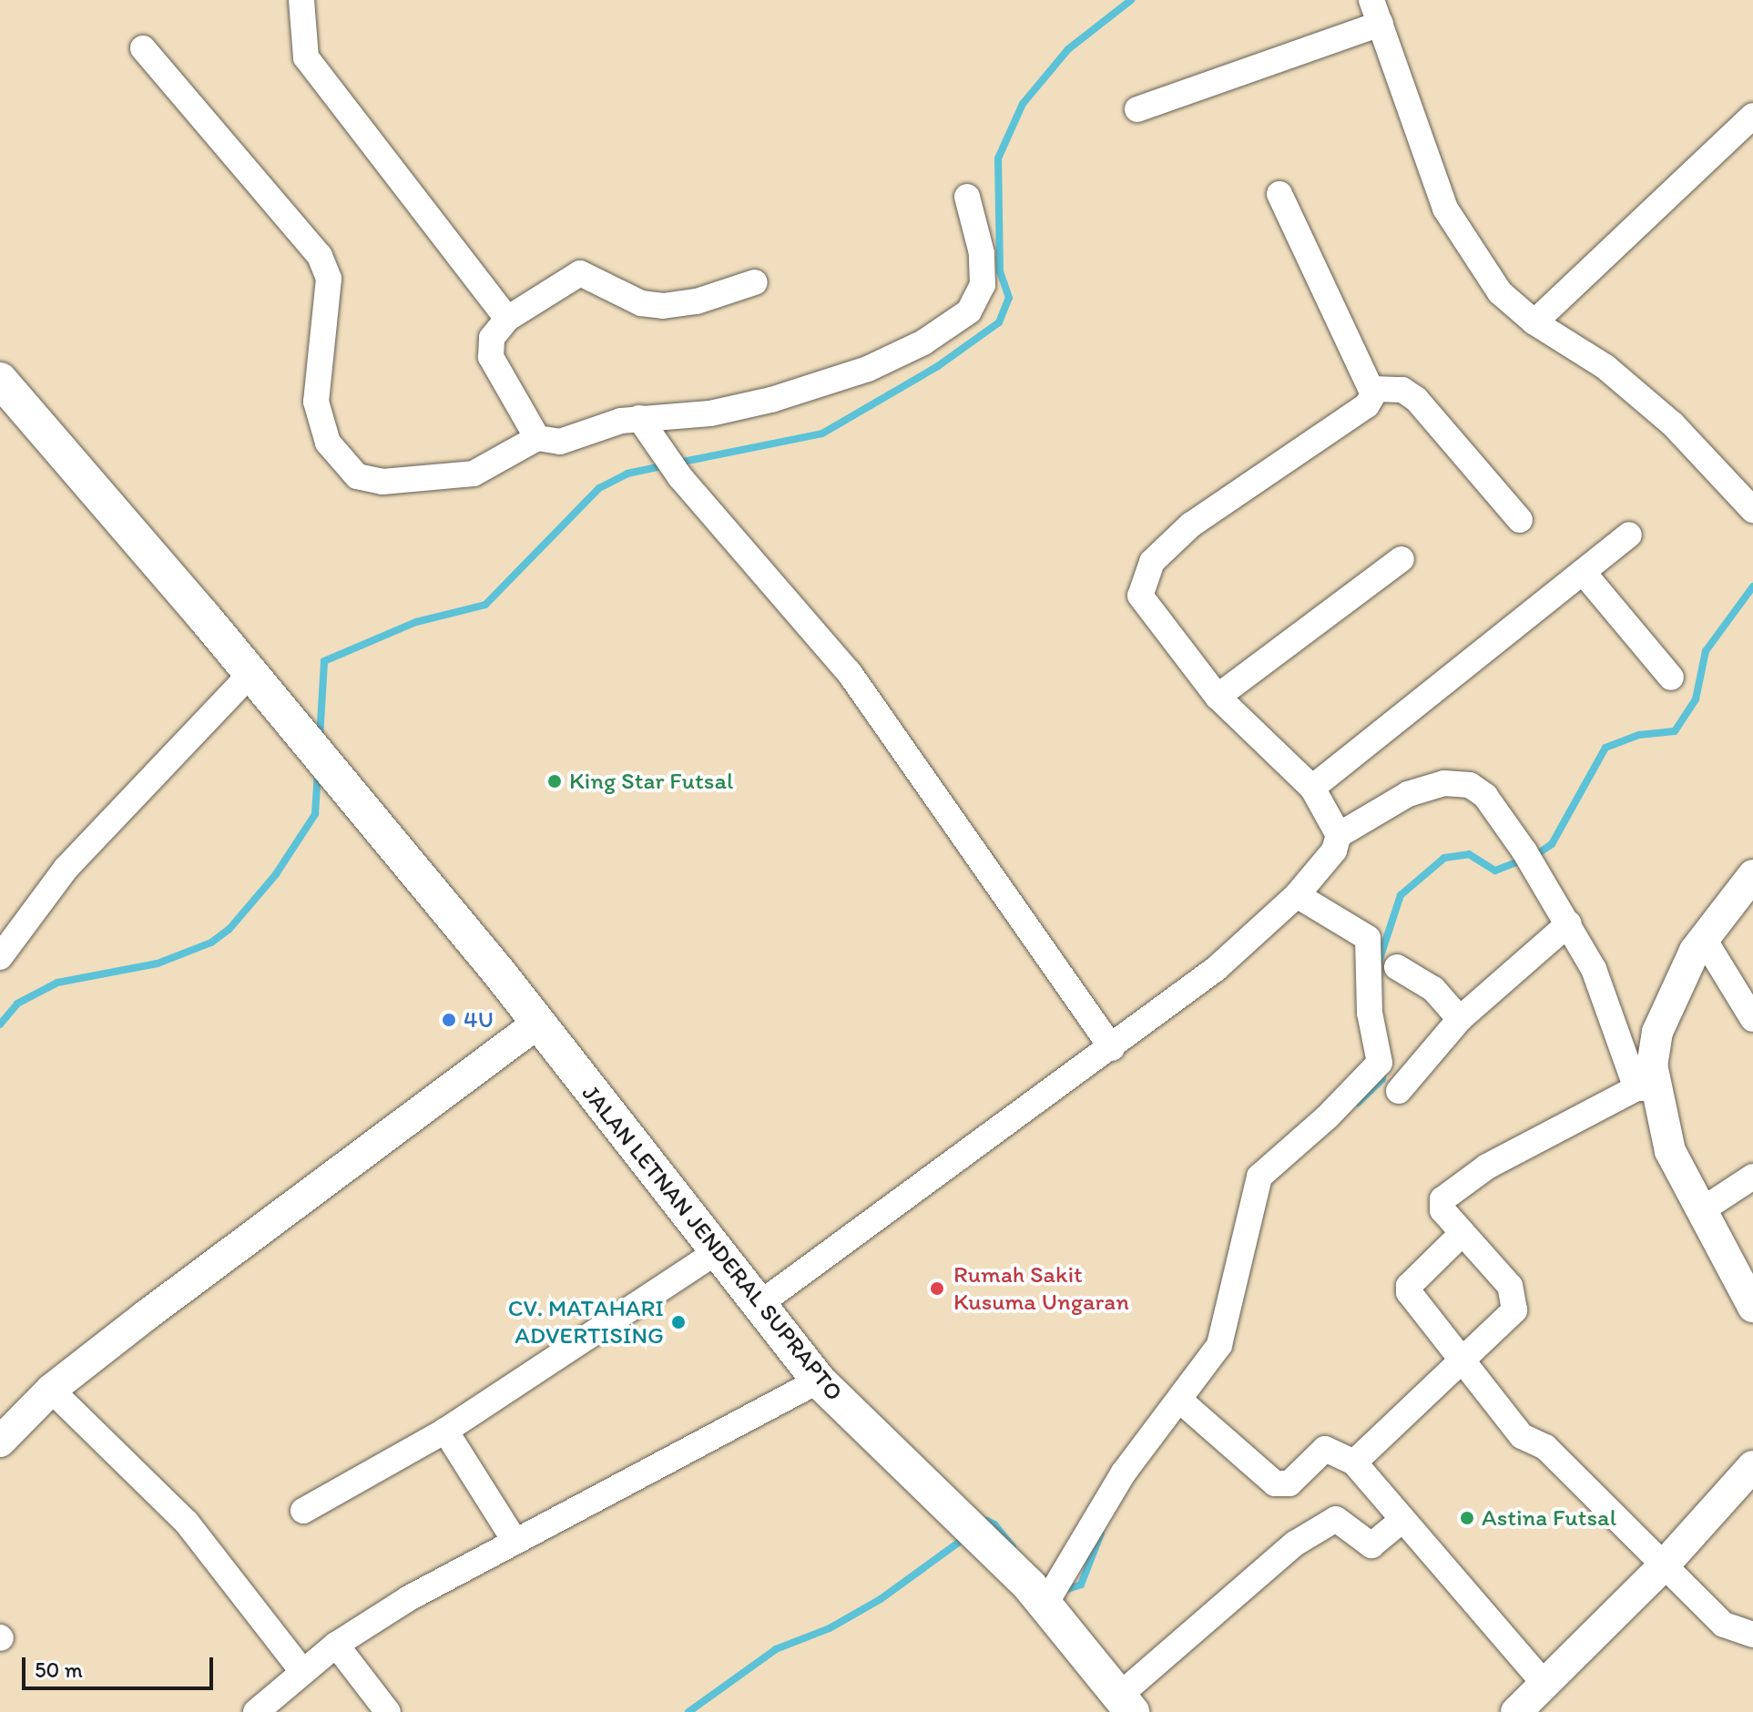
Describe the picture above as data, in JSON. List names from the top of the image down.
{
  "streets": {
    "main road": ["JALAN LETNAN JENDERAL SUPRAPTO"]
  },
  "places": [
    "King Star Futsal",
    "4U",
    "Rumah Sakit Kusuma Ungaran",
    "CV. MATAHARI ADVERTISING",
    "Astina Futsal"
  ],
  "scale_bar": "50 m"
}
